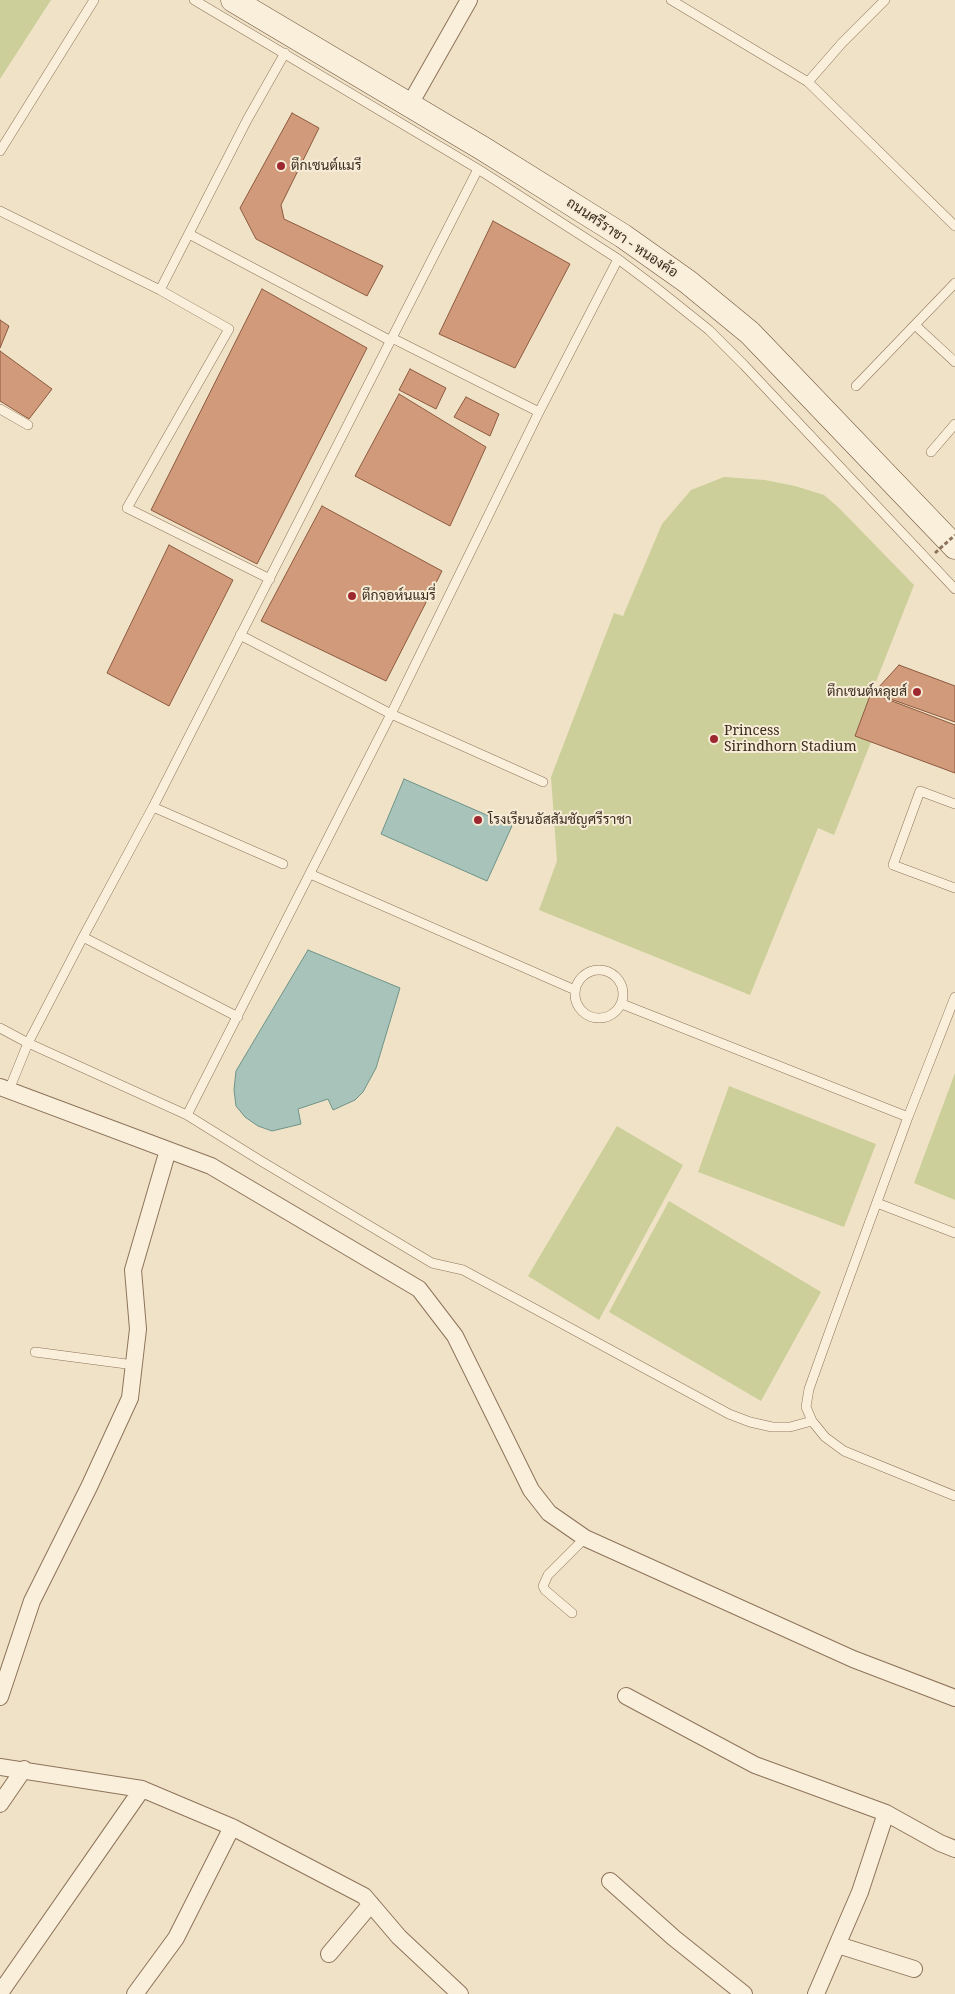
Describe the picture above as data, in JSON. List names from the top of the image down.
{
  "streets": {
    "main road": ["ถนนศรีราชา - หนองค้อ"]
  },
  "places": [
    "ตึกเซนต์แมรี",
    "ตึกจอห์นแมรี่",
    "ตึกเซนต์หลุยส์",
    "Princess Sirindhorn Stadium",
    "โรงเรียนอัสสัมชัญศรีราชา"
  ]
}
